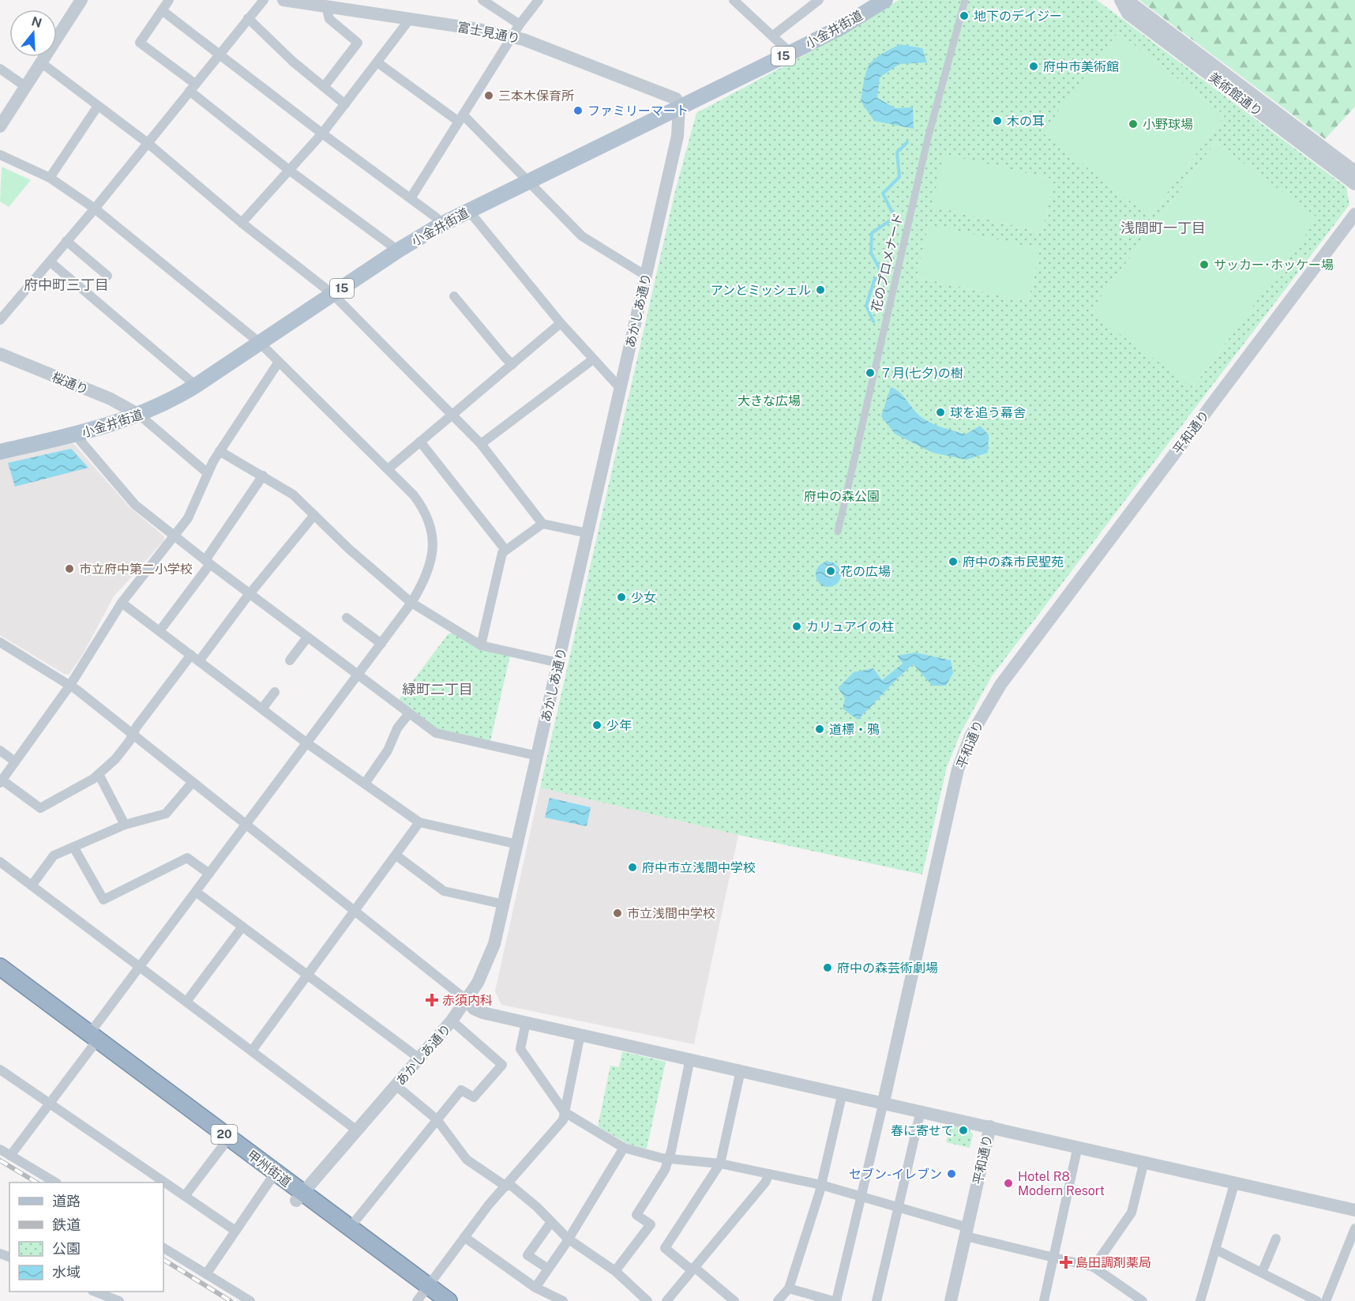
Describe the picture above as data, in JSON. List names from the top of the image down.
{
  "streets": {
    "highway": ["20", "甲州街道"],
    "main road": ["小金井街道", "15"],
    "street": [
      "富士見通り",
      "美術館通り",
      "花のプロメナード",
      "あかしあ通り",
      "桜通り",
      "平和通り"
    ]
  },
  "crossings": [
    ["小金井街道", "富士見通り"],
    ["小金井街道", "あかしあ通り"],
    ["小金井街道", "桜通り"],
    ["富士見通り", "あかしあ通り"],
    ["あかしあ通り", "甲州街道"]
  ],
  "districts": ["浅間町一丁目", "府中町三丁目", "緑町二丁目"],
  "parks": ["大きな広場", "府中の森公園"],
  "places": {
    "other": [
      "地下のデイジー",
      "府中市美術館",
      "三本木保育所",
      "ファミリーマート",
      "木の耳",
      "小野球場",
      "サッカー･ホッケー場",
      "アンとミッシェル",
      "７月(七夕)の樹",
      "球を追う幕舎",
      "府中の森市民聖苑",
      "市立府中第二小学校",
      "花の広場",
      "少女",
      "カリュアイの柱",
      "少年",
      "道標・鴉",
      "府中市立浅間中学校",
      "市立浅間中学校",
      "府中の森芸術劇場",
      "春に寄せて",
      "セブン-イレブン",
      "Hotel R8 Modern Resort"
    ],
    "health": ["赤須内科", "島田調剤薬局"]
  },
  "legend": [
    "道路",
    "鉄道",
    "公園",
    "水域"
  ],
  "north": "top"
}
